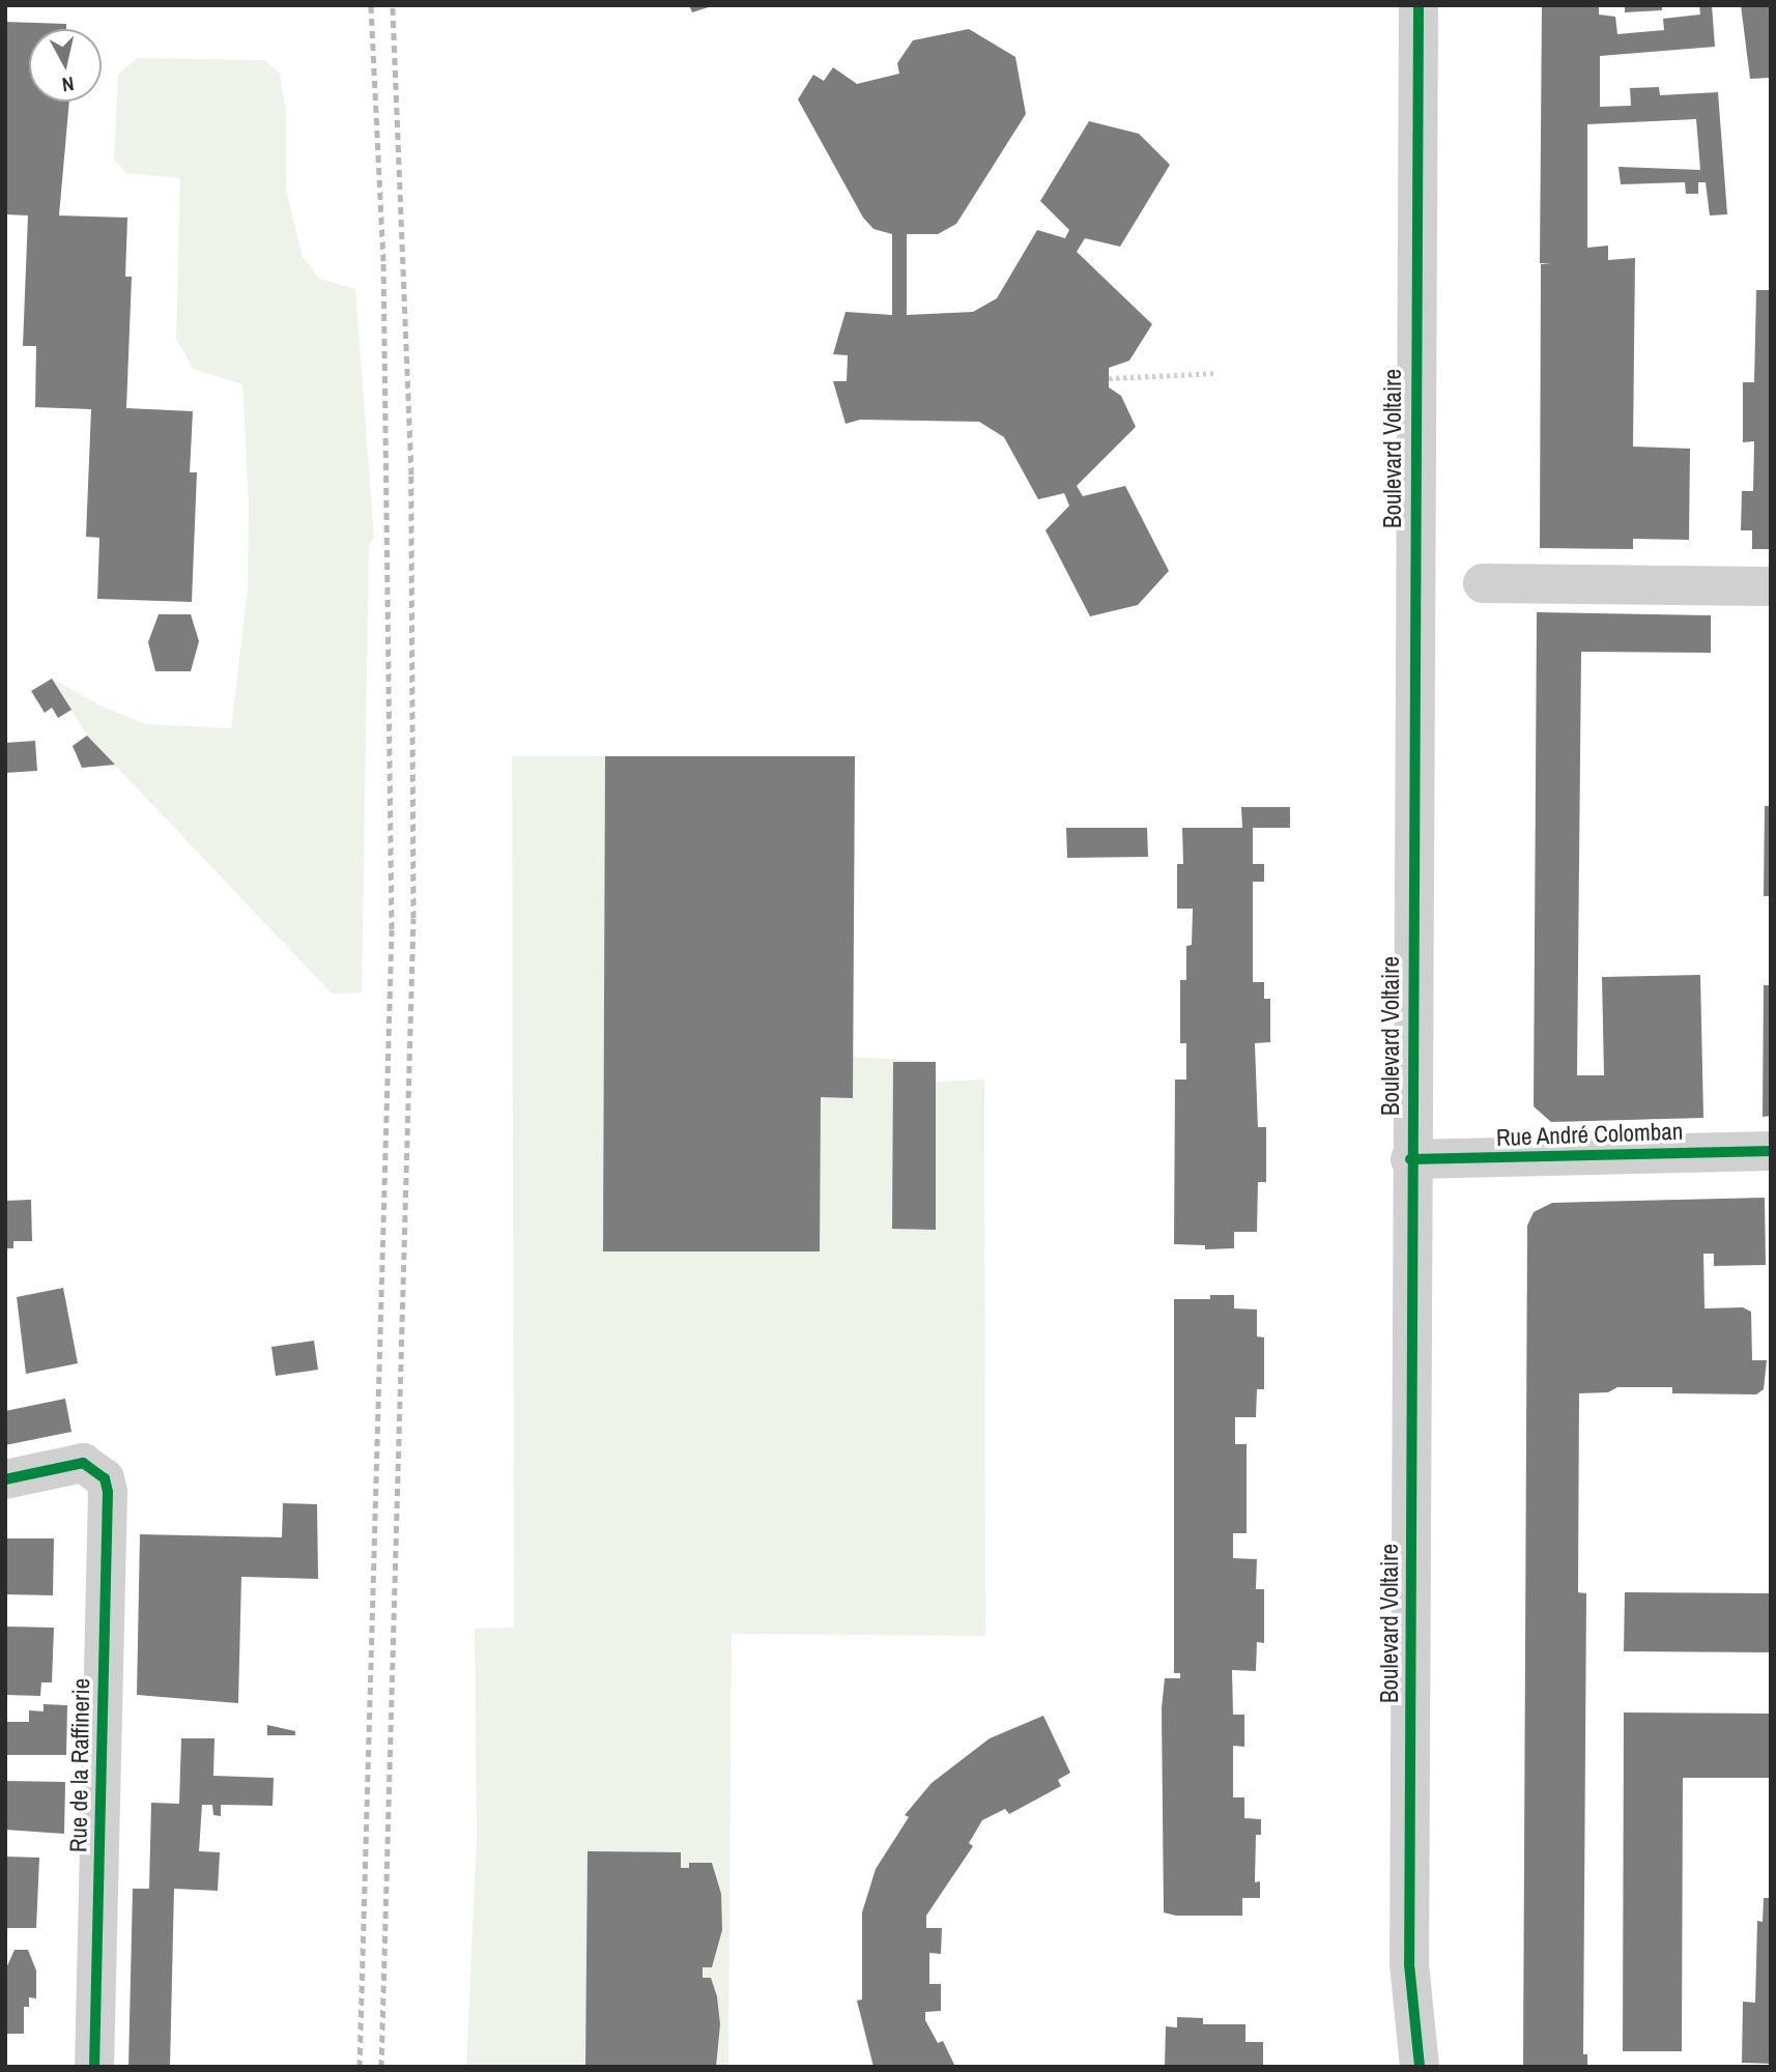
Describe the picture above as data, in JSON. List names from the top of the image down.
{
  "streets": {
    "street": ["Boulevard Voltaire", "Rue André Colomban", "Rue de la Raffinerie"]
  },
  "crossings": [
    ["Boulevard Voltaire", "Rue André Colomban"]
  ],
  "north": "bottom"
}
